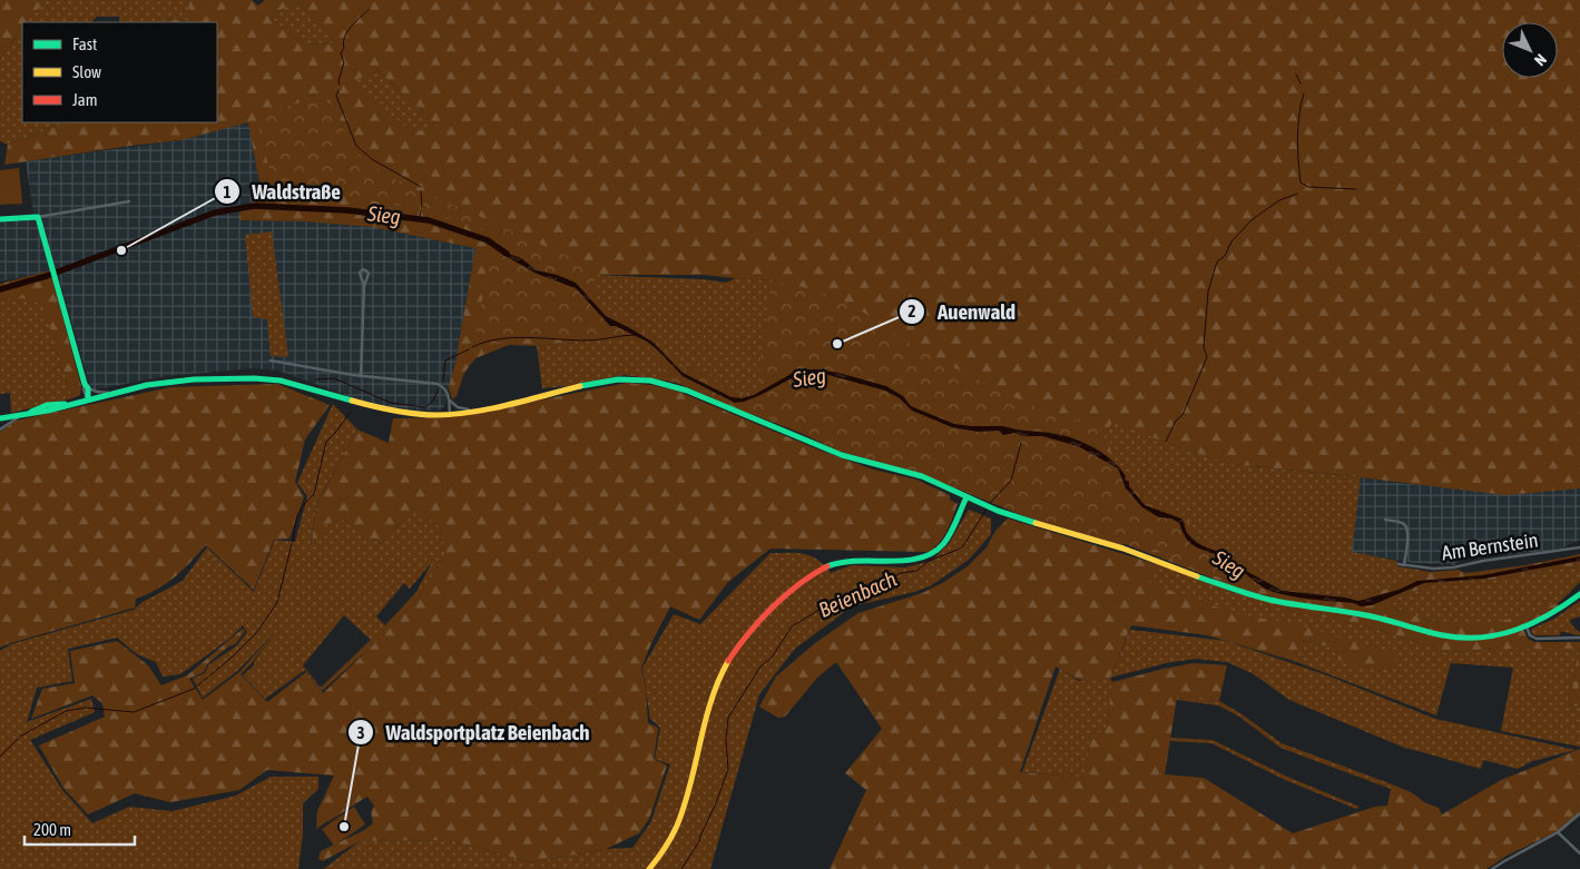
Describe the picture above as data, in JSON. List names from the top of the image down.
{
  "streets": {
    "street": ["Am Bernstein"]
  },
  "water": ["Sieg", "Beienbach"],
  "places": ["Waldstraße", "Auenwald", "Waldsportplatz Beienbach"],
  "legend": ["Fast", "Slow", "Jam"],
  "scale_bar": "200 m",
  "north": "bottom right"
}
